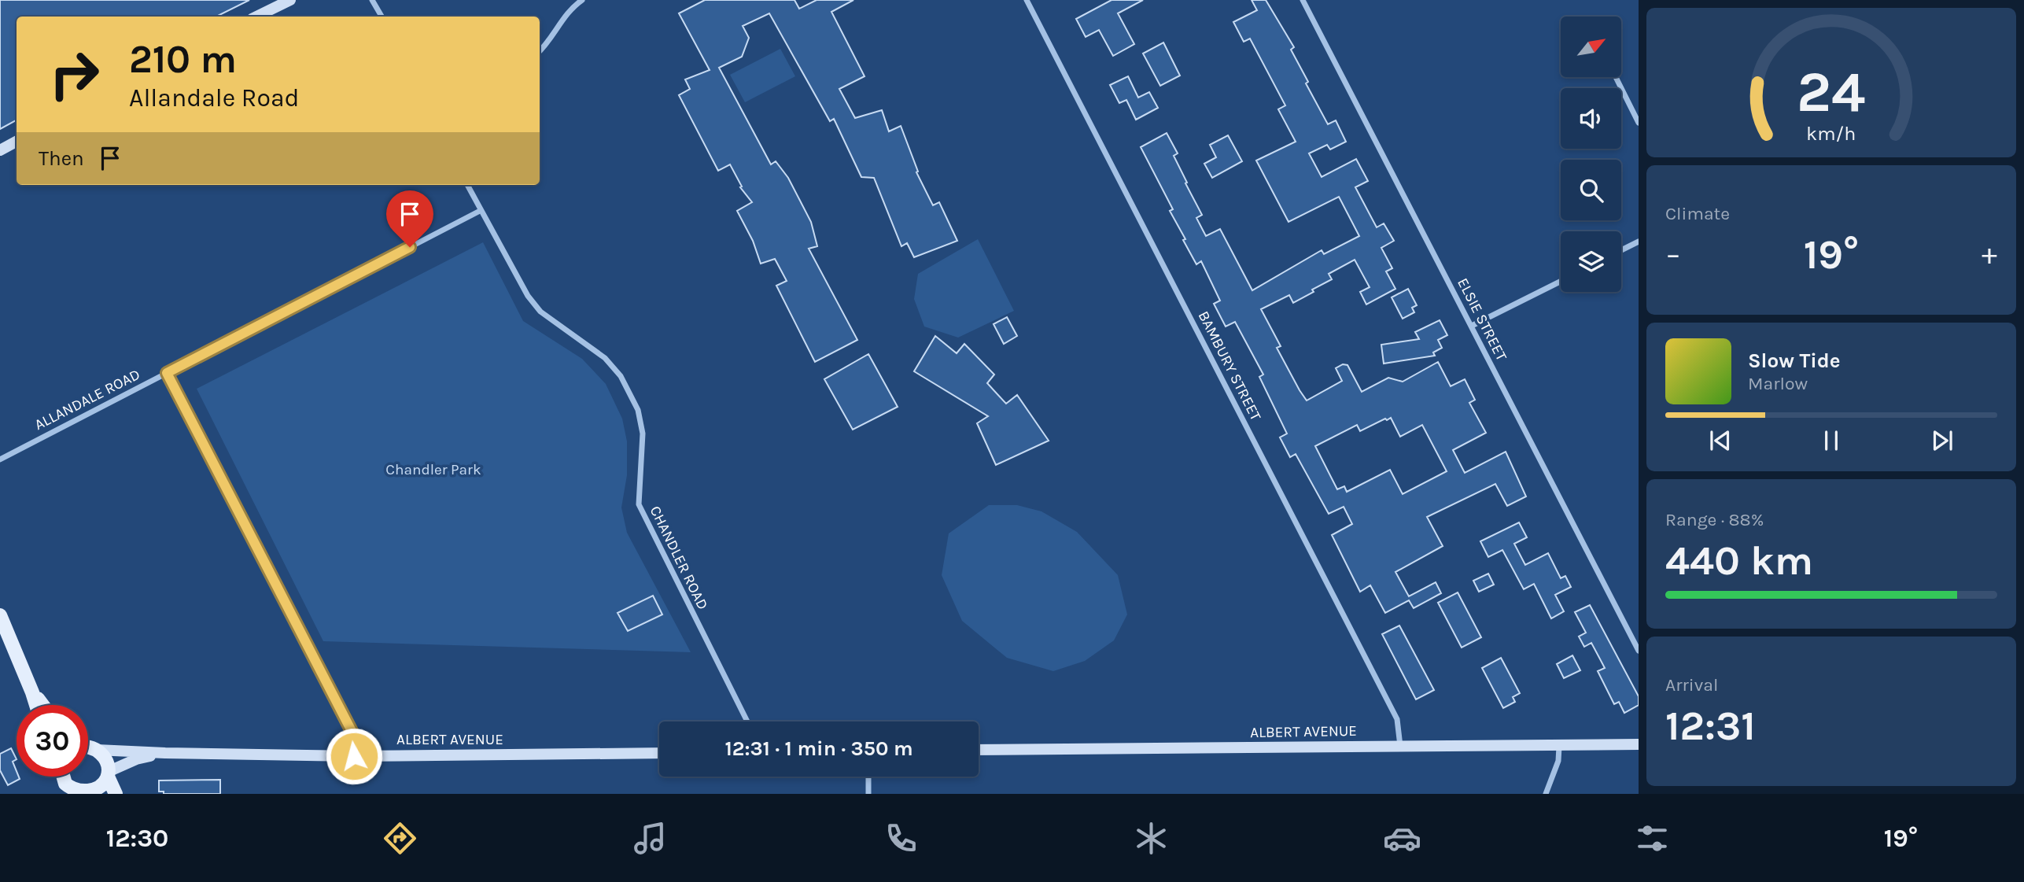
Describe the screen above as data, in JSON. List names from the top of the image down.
{
  "streets": {
    "main road": ["ALBERT AVENUE"],
    "street": [
      "ELSIE STREET",
      "BAMBURY STREET",
      "ALLANDALE ROAD",
      "CHANDLER ROAD"
    ]
  },
  "crossings": [
    ["BAMBURY STREET", "ALBERT AVENUE"],
    ["ALLANDALE ROAD", "CHANDLER ROAD"]
  ],
  "parks": ["Chandler Park"],
  "north": "top right",
  "page": {
    "turn": ["210 m", "Allandale Road"],
    "then": "Then",
    "tile": [
      "Climate",
      ["Range · 88%", "440 km"],
      ["Arrival", "12:31"]
    ],
    "heat": ["−", "19°", "+"],
    "song": ["Slow Tide", "Marlow"],
    "limit": "30",
    "trip": "12:31 · 1 min · 350 m",
    "tabs": ["12:30", "19°"],
    "gauge": ["24", "km/h"]
  }
}
